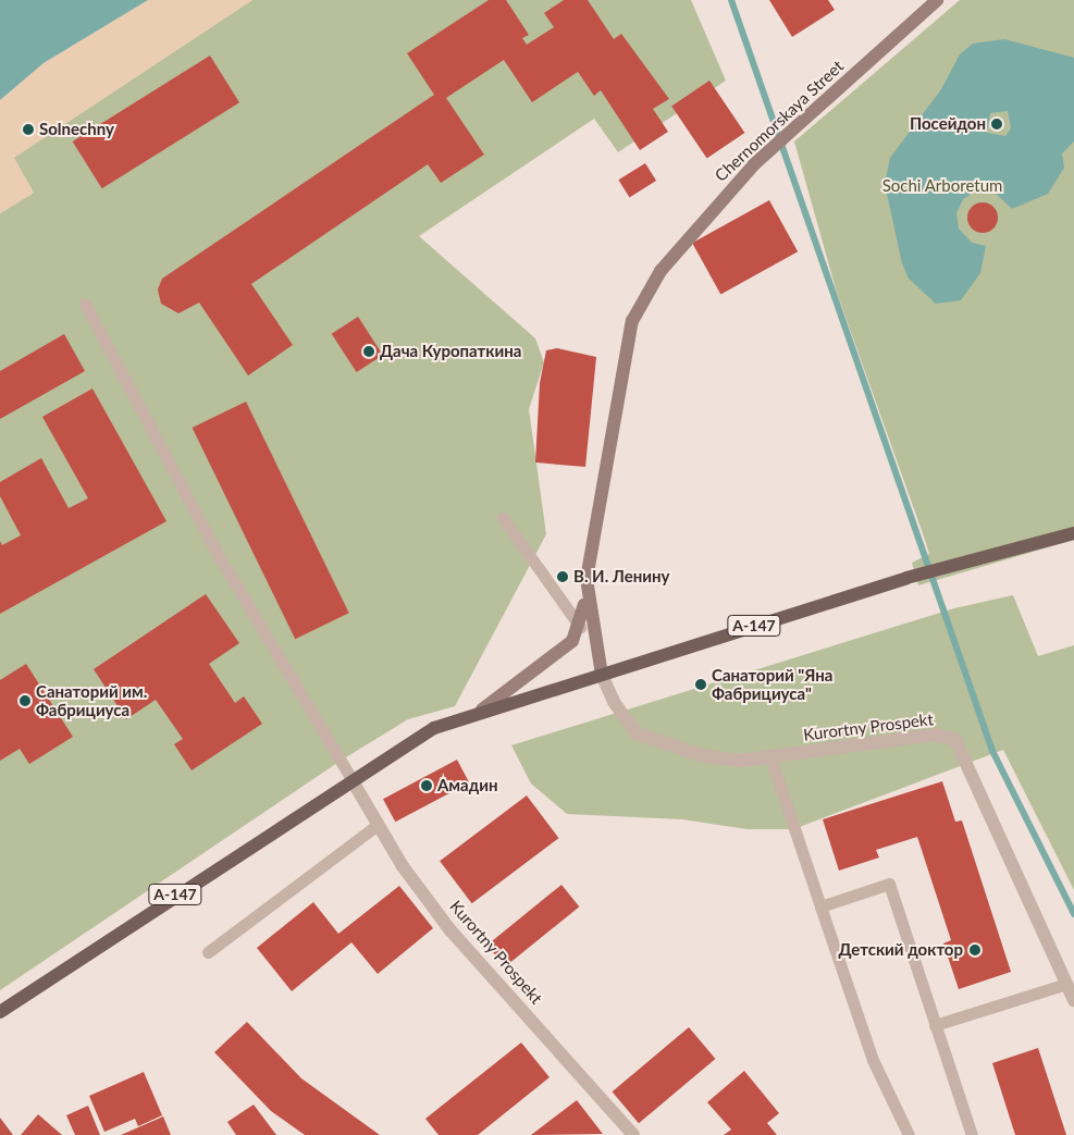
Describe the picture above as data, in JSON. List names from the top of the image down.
{
  "streets": {
    "main road": ["Chernomorskaya Street", "А-147"],
    "street": ["Kurortny Prospekt"]
  },
  "crossings": [
    ["Chernomorskaya Street", "А-147"],
    ["Chernomorskaya Street", "Kurortny Prospekt"],
    ["А-147", "Kurortny Prospekt"]
  ],
  "parks": ["Sochi Arboretum"],
  "places": [
    "Посейдон",
    "Solnechny",
    "Дача Куропаткина",
    "В. И. Ленину",
    "Санаторий \"Яна Фабрициуса\"",
    "Санаторий им. Фабрициуса",
    "Амадин",
    "Детский доктор"
  ]
}
